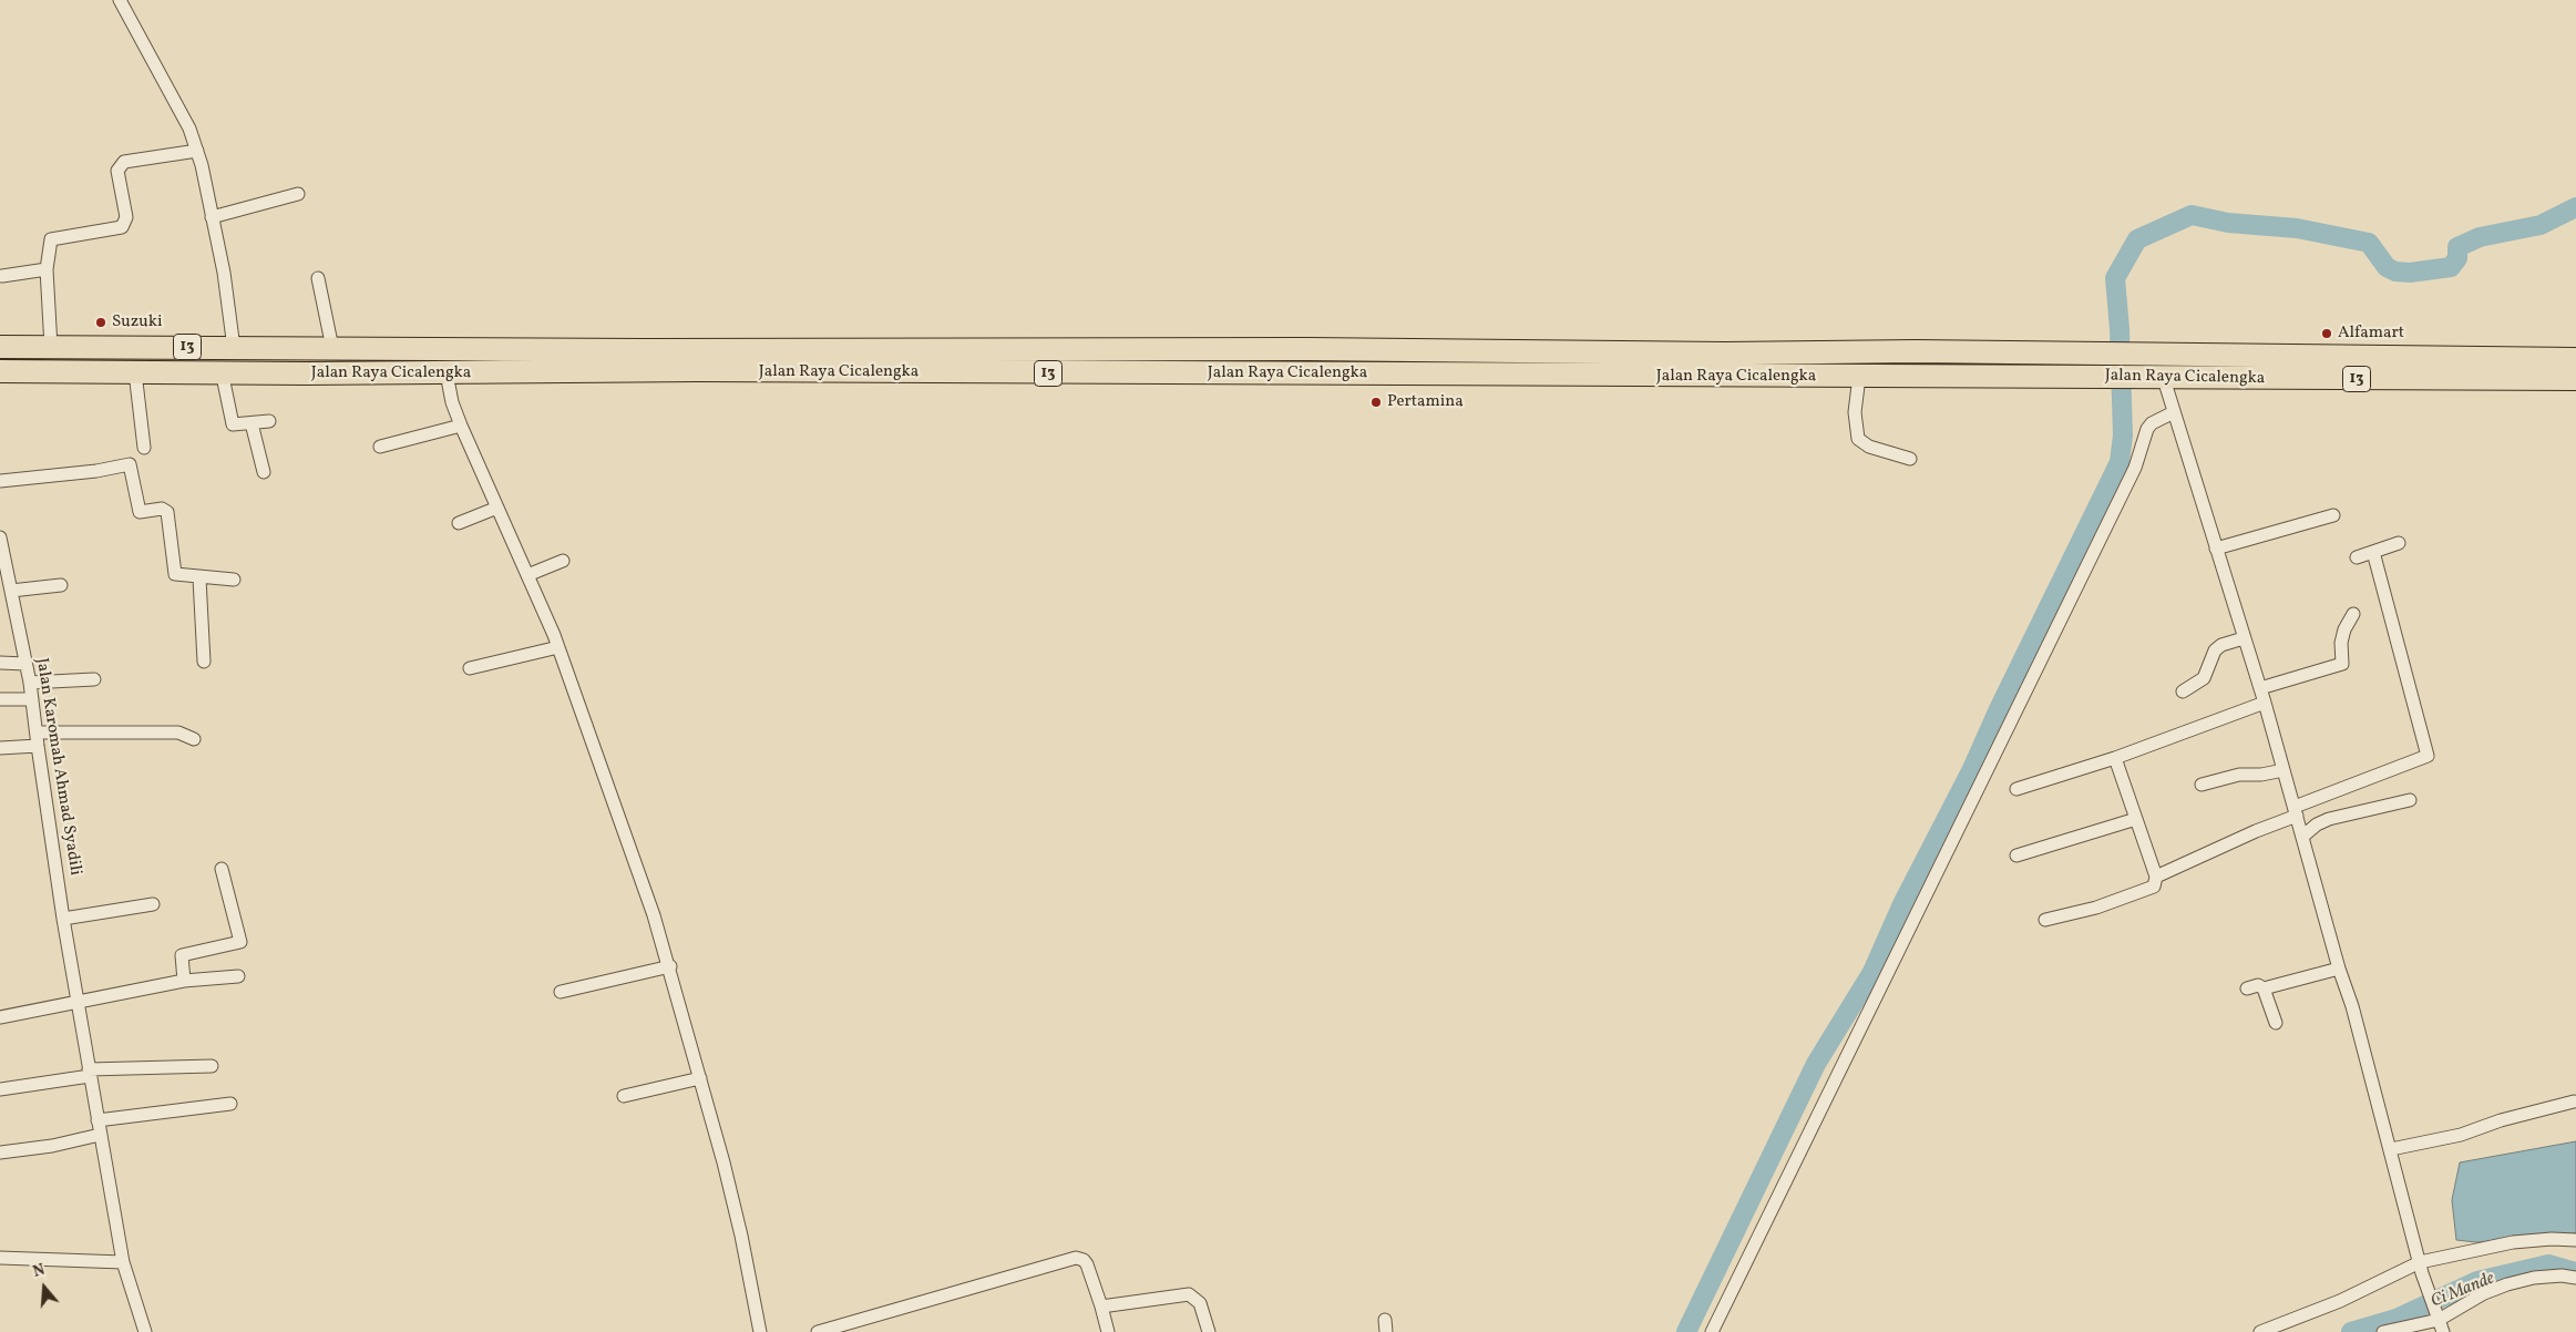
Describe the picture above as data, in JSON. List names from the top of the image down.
{
  "streets": {
    "highway": ["13", "Jalan Raya Cicalengka"],
    "street": ["Jalan Karomah Ahmad Syadili"]
  },
  "water": ["Ci Mande"],
  "places": ["Suzuki", "Alfamart", "Pertamina"],
  "north": "top"
}
